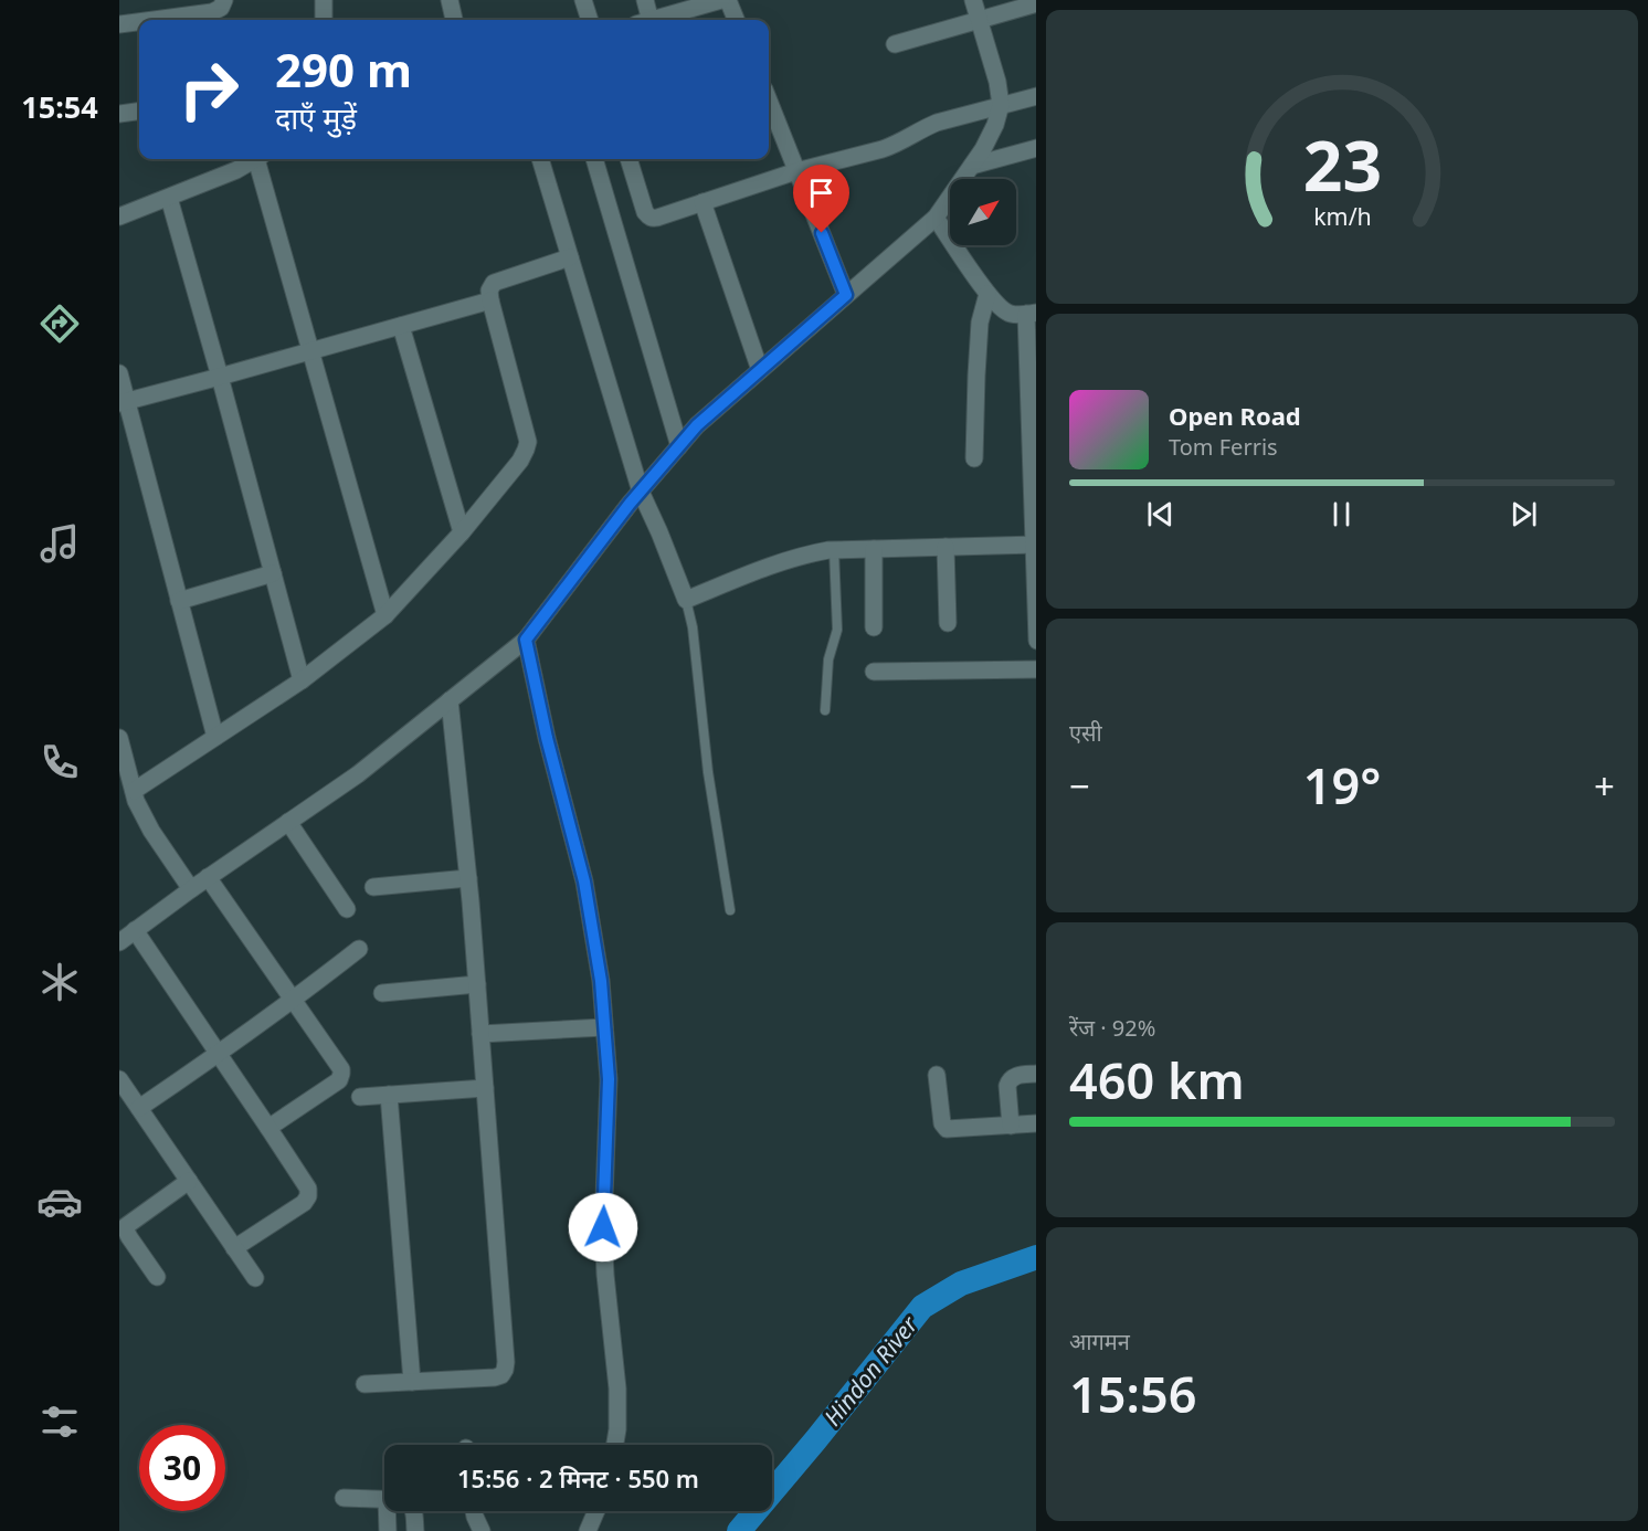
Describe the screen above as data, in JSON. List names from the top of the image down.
{
  "water": ["Hindon River"],
  "north": "top right",
  "page": {
    "tabs": "15:54",
    "turn": ["290 m", "दाएँ मुड़ें"],
    "song": ["Open Road", "Tom Ferris"],
    "tile": [
      "एसी",
      ["रेंज · 92%", "460 km"],
      ["आगमन", "15:56"]
    ],
    "heat": ["−", "19°", "+"],
    "limit": "30",
    "trip": "15:56 · 2 मिनट · 550 m",
    "gauge": ["23", "km/h"]
  }
}
